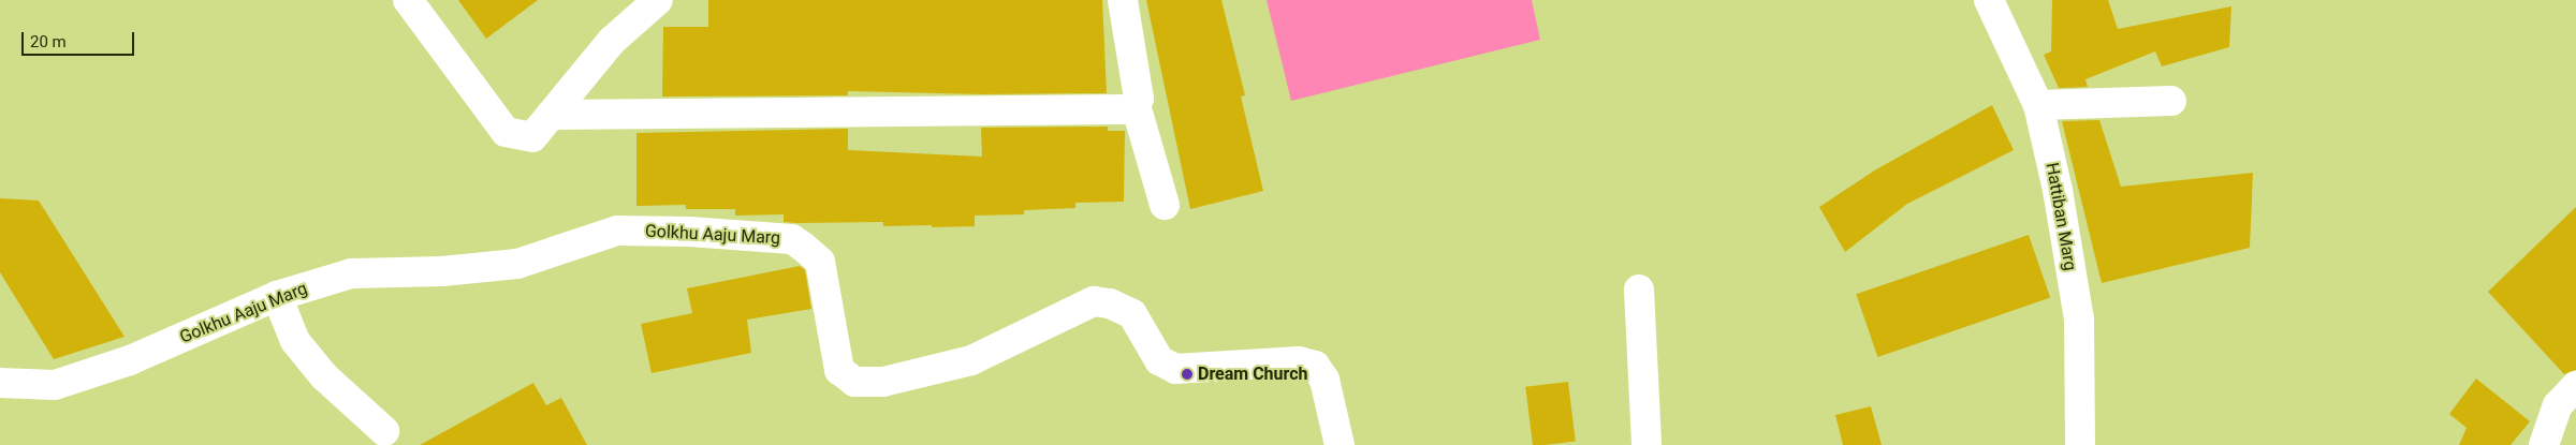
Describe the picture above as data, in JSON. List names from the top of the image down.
{
  "streets": {
    "street": ["Hattiban Marg", "Golkhu Aaju Marg"]
  },
  "places": ["Dream Church"],
  "scale_bar": "20 m"
}
